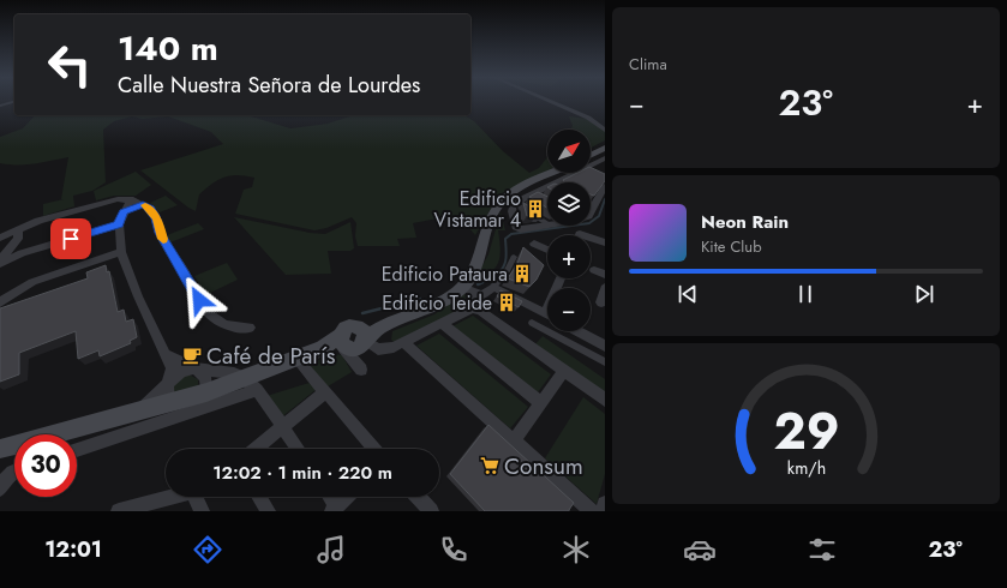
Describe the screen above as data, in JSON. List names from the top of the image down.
{
  "places": {
    "building": ["Edificio Vistamar 4", "Edificio Pataura", "Edificio Teide"],
    "cafe": ["Café de París"],
    "supermarket": ["Consum"]
  },
  "north": "top right",
  "page": {
    "tile": "Clima",
    "turn": ["140 m", "Calle Nuestra Señora de Lourdes"],
    "heat": ["−", "23°", "+"],
    "map_buttons": ["+", "−"],
    "song": ["Neon Rain", "Kite Club"],
    "limit": "30",
    "trip": "12:02 · 1 min · 220 m",
    "tabs": ["12:01", "23°"],
    "gauge": ["29", "km/h"]
  }
}
